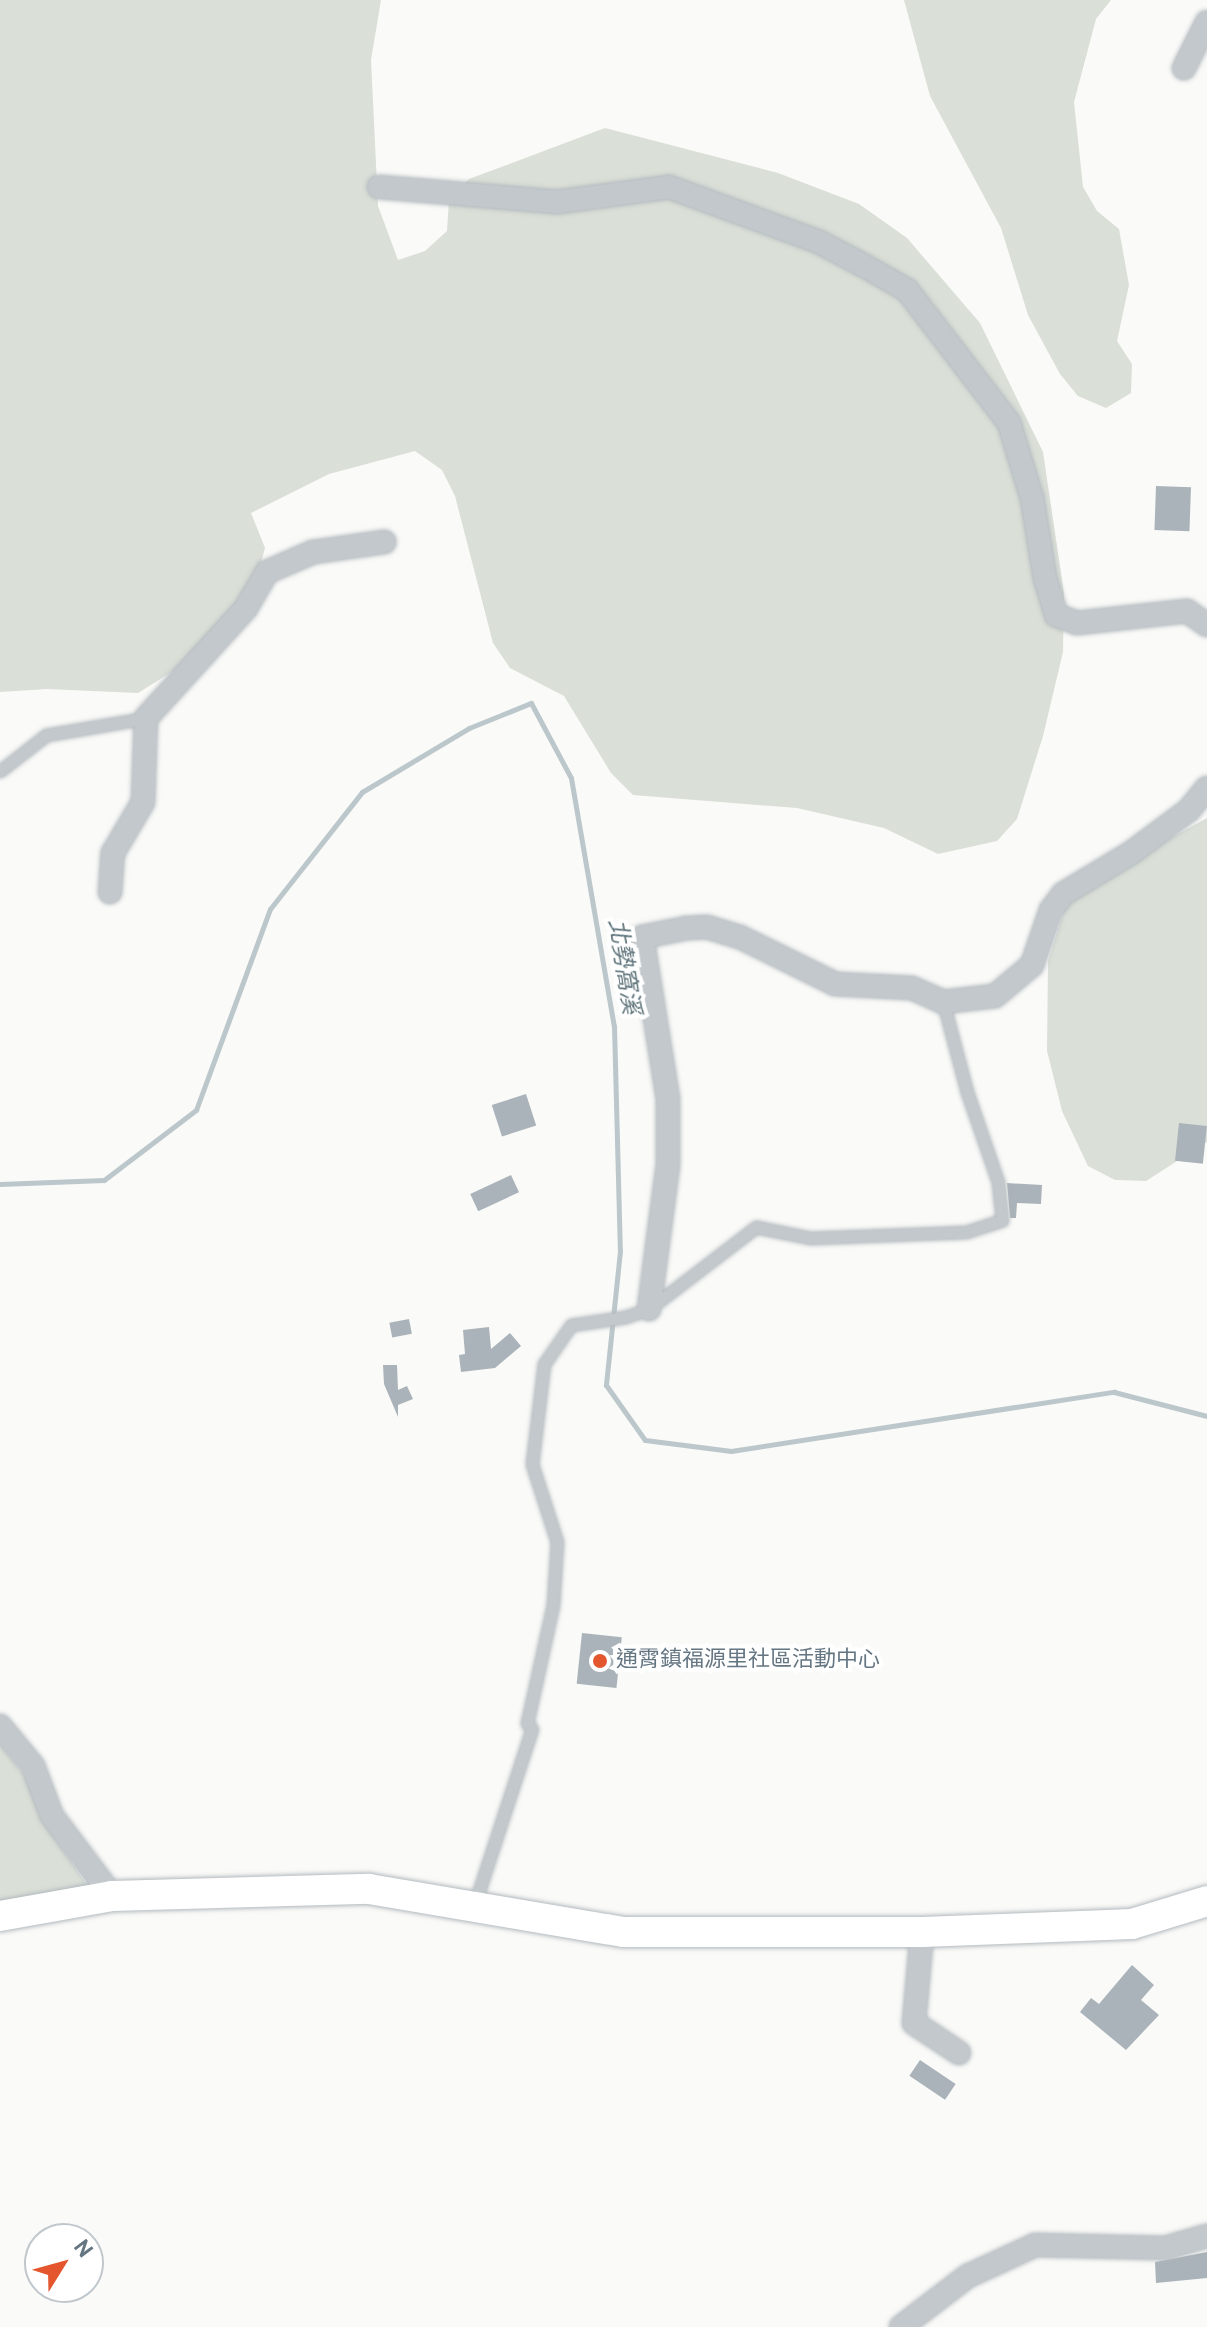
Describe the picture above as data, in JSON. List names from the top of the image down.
{
  "water": ["北勢窩溪"],
  "places": ["通霄鎮福源里社區活動中心"],
  "north": "top right"
}
